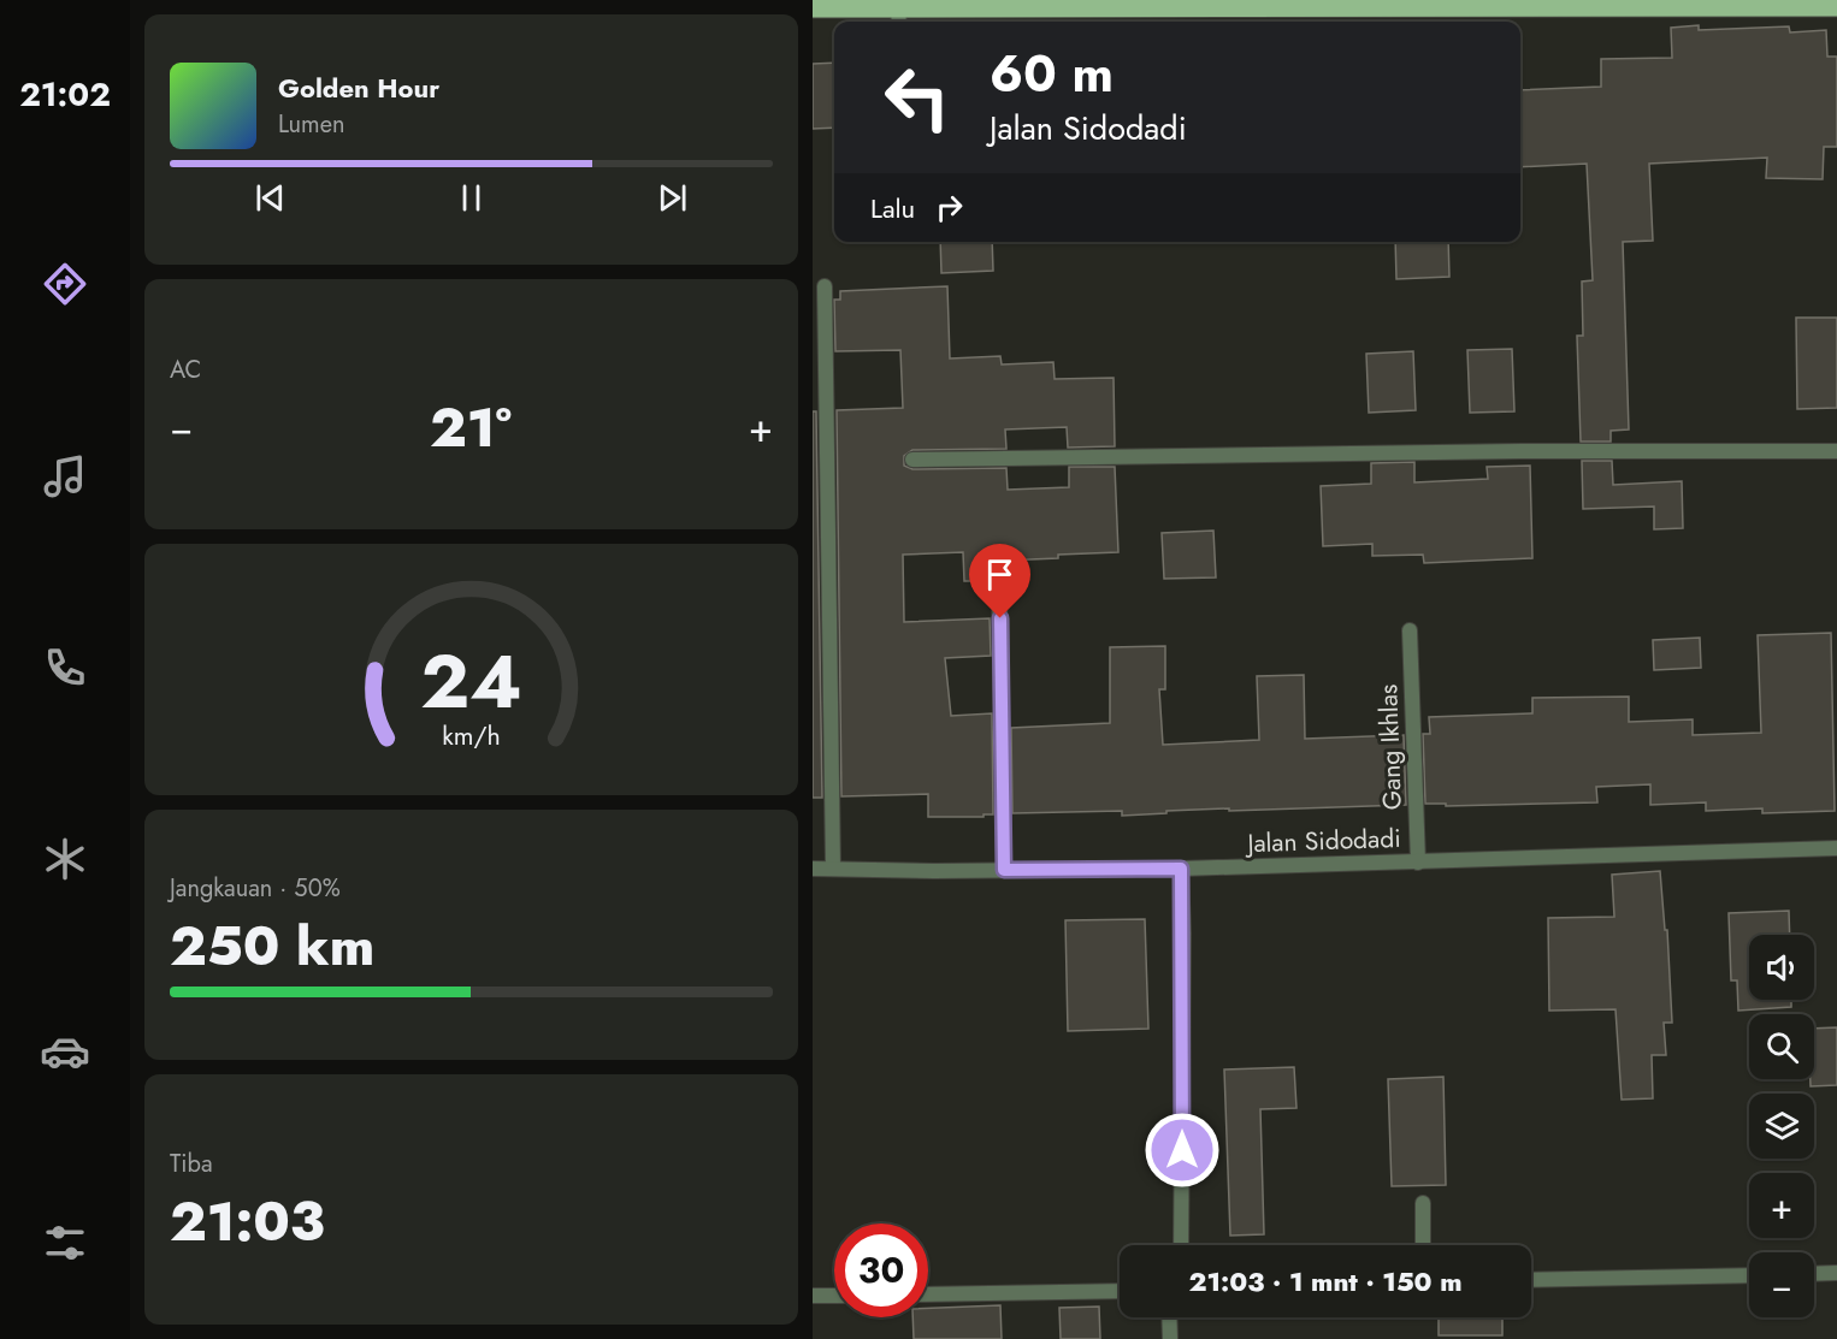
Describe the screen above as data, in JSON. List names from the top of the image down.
{
  "streets": {
    "street": ["Gang Ikhlas", "Jalan Sidodadi"]
  },
  "crossings": [
    ["Gang Ikhlas", "Jalan Sidodadi"]
  ],
  "page": {
    "tabs": "21:02",
    "turn": ["60 m", "Jalan Sidodadi"],
    "song": ["Golden Hour", "Lumen"],
    "then": "Lalu",
    "tile": [
      "AC",
      ["Jangkauan · 50%", "250 km"],
      ["Tiba", "21:03"]
    ],
    "heat": ["−", "21°", "+"],
    "map_buttons": ["+", "−"],
    "limit": "30",
    "trip": "21:03 · 1 mnt · 150 m",
    "gauge": ["24", "km/h"]
  }
}
